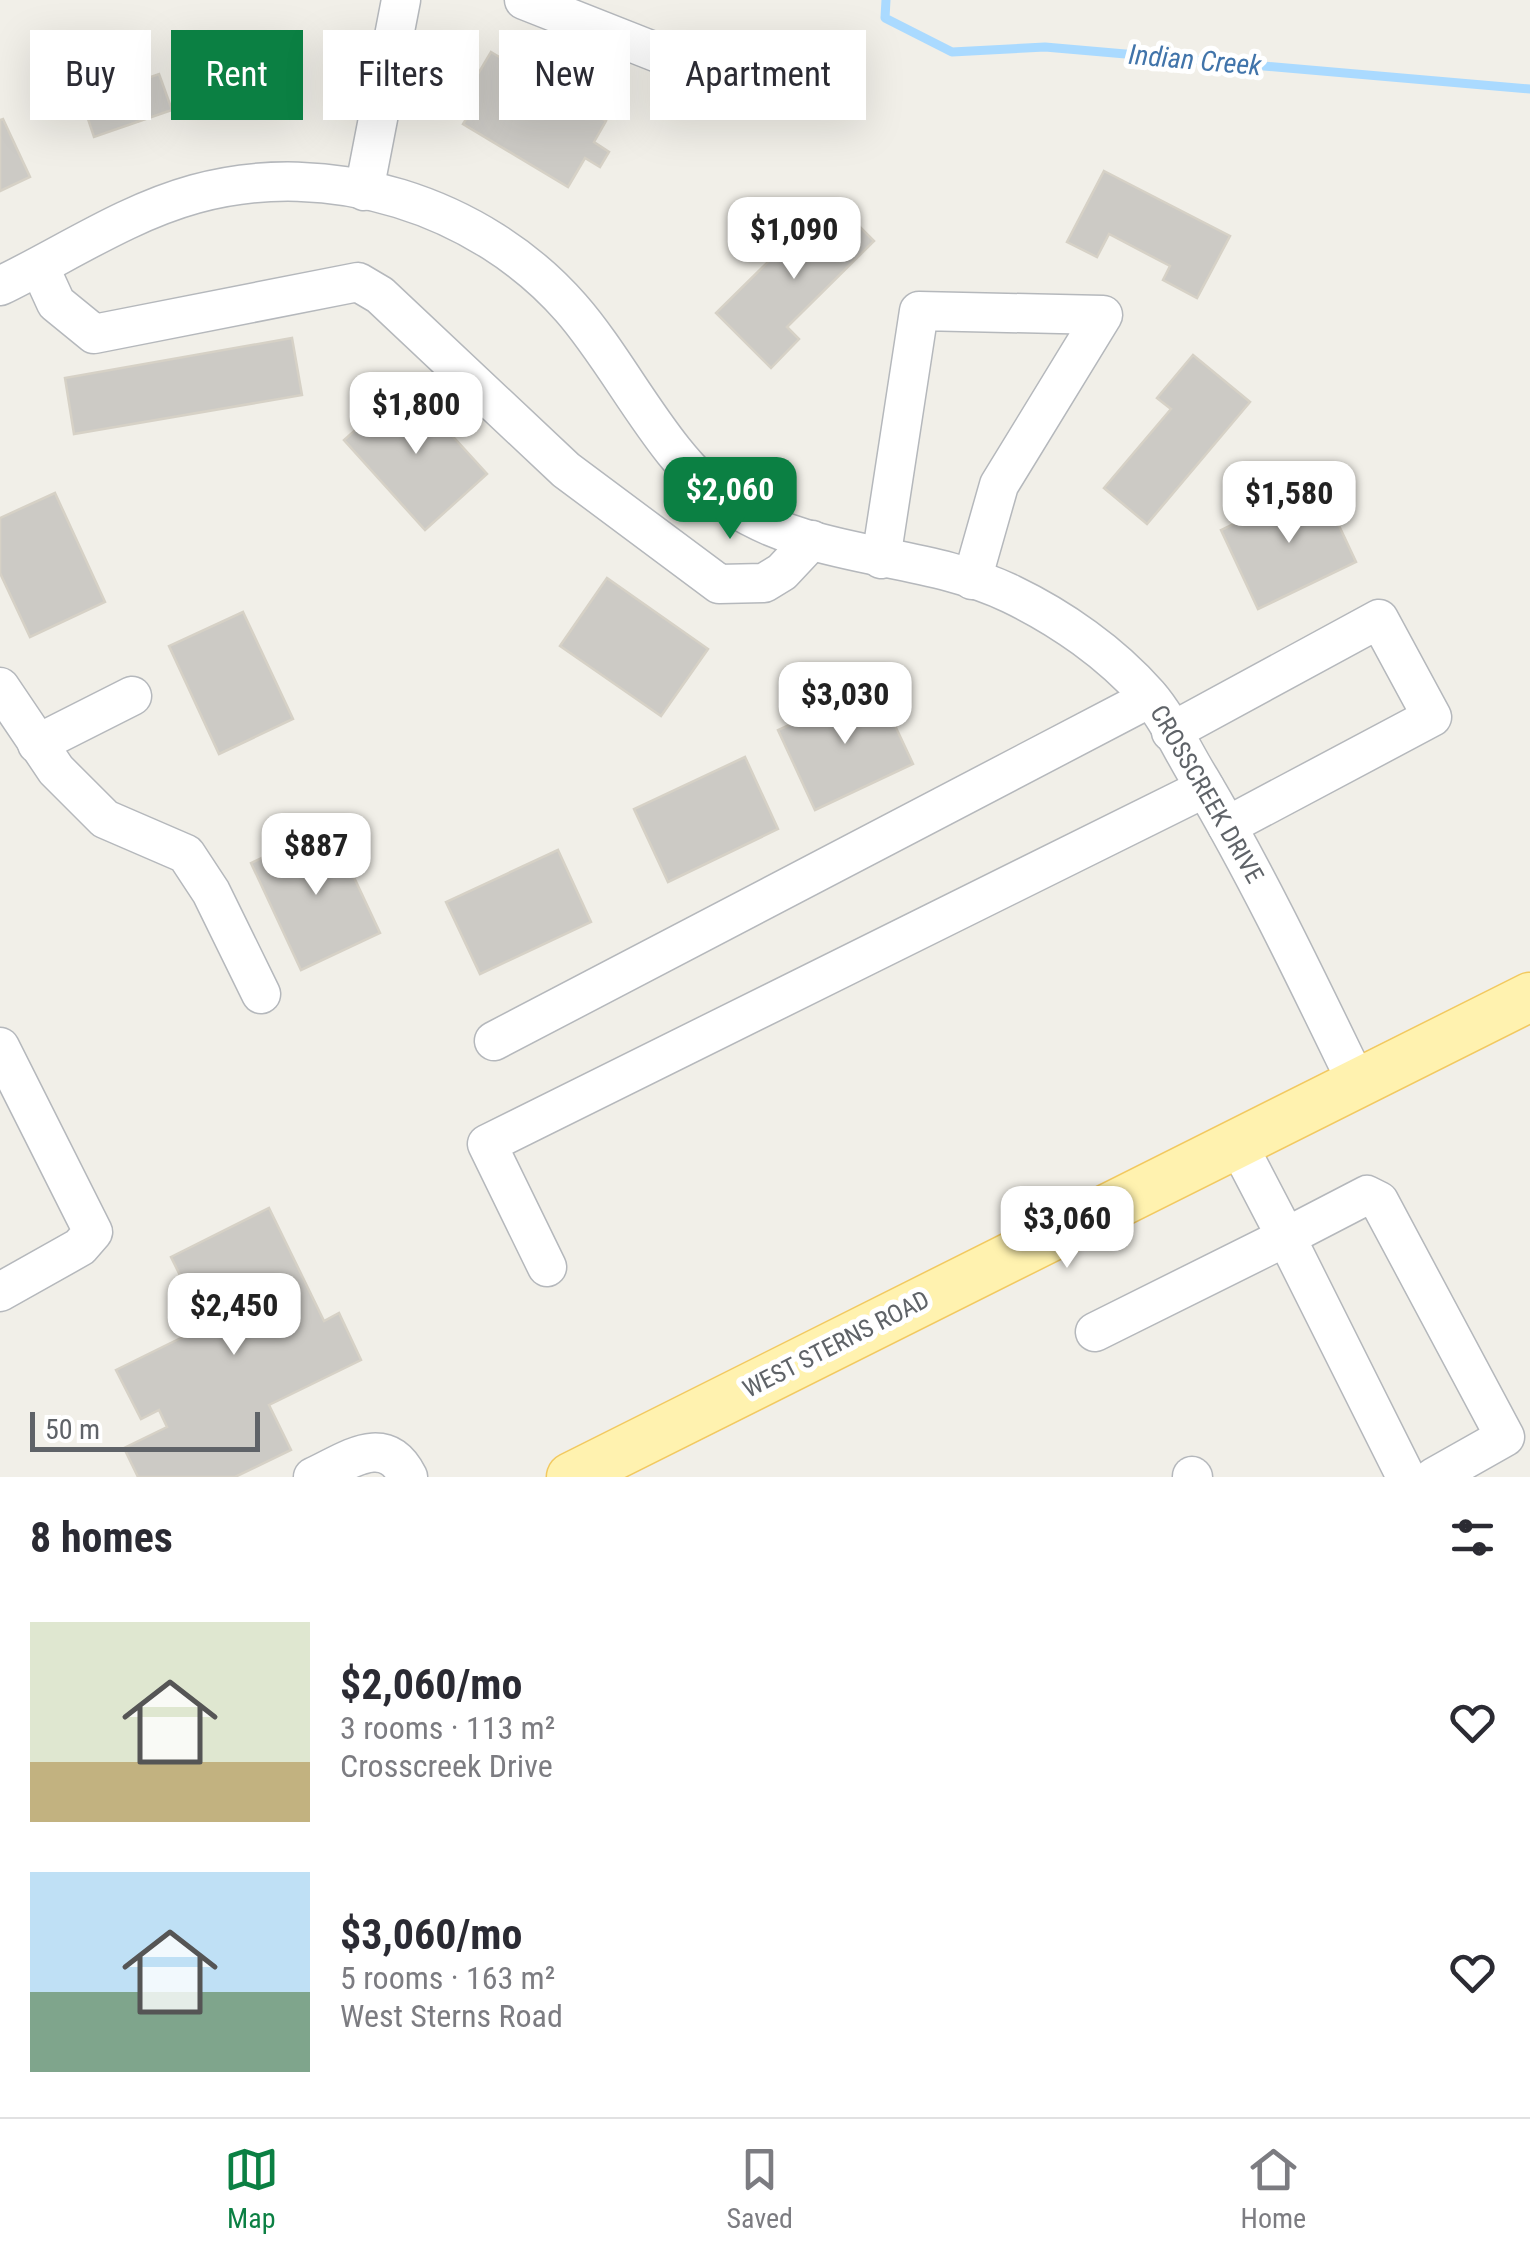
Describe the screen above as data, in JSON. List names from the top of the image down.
{
  "streets": {
    "main road": ["WEST STERNS ROAD"],
    "street": ["CROSSCREEK DRIVE"]
  },
  "crossings": [
    ["CROSSCREEK DRIVE", "WEST STERNS ROAD"]
  ],
  "water": ["Indian Creek"],
  "scale_bar": "50 m",
  "page": {
    "chip": [
      "Buy",
      "Rent",
      "Filters",
      "New",
      "Apartment"
    ],
    "price": [
      "$1,090",
      "$1,800",
      "$2,060",
      "$1,580",
      "$3,030",
      "$887",
      "$3,060",
      "$2,450"
    ],
    "scale": "50 m",
    "heading": "8 homes",
    "list": [
      {
        "name": "$2,060/mo",
        "note": "3 rooms · 113 m² · Crosscreek Drive"
      },
      {
        "name": "$3,060/mo",
        "note": "5 rooms · 163 m² · West Sterns Road"
      }
    ],
    "tabs": ["Map", "Saved", "Home"]
  }
}
